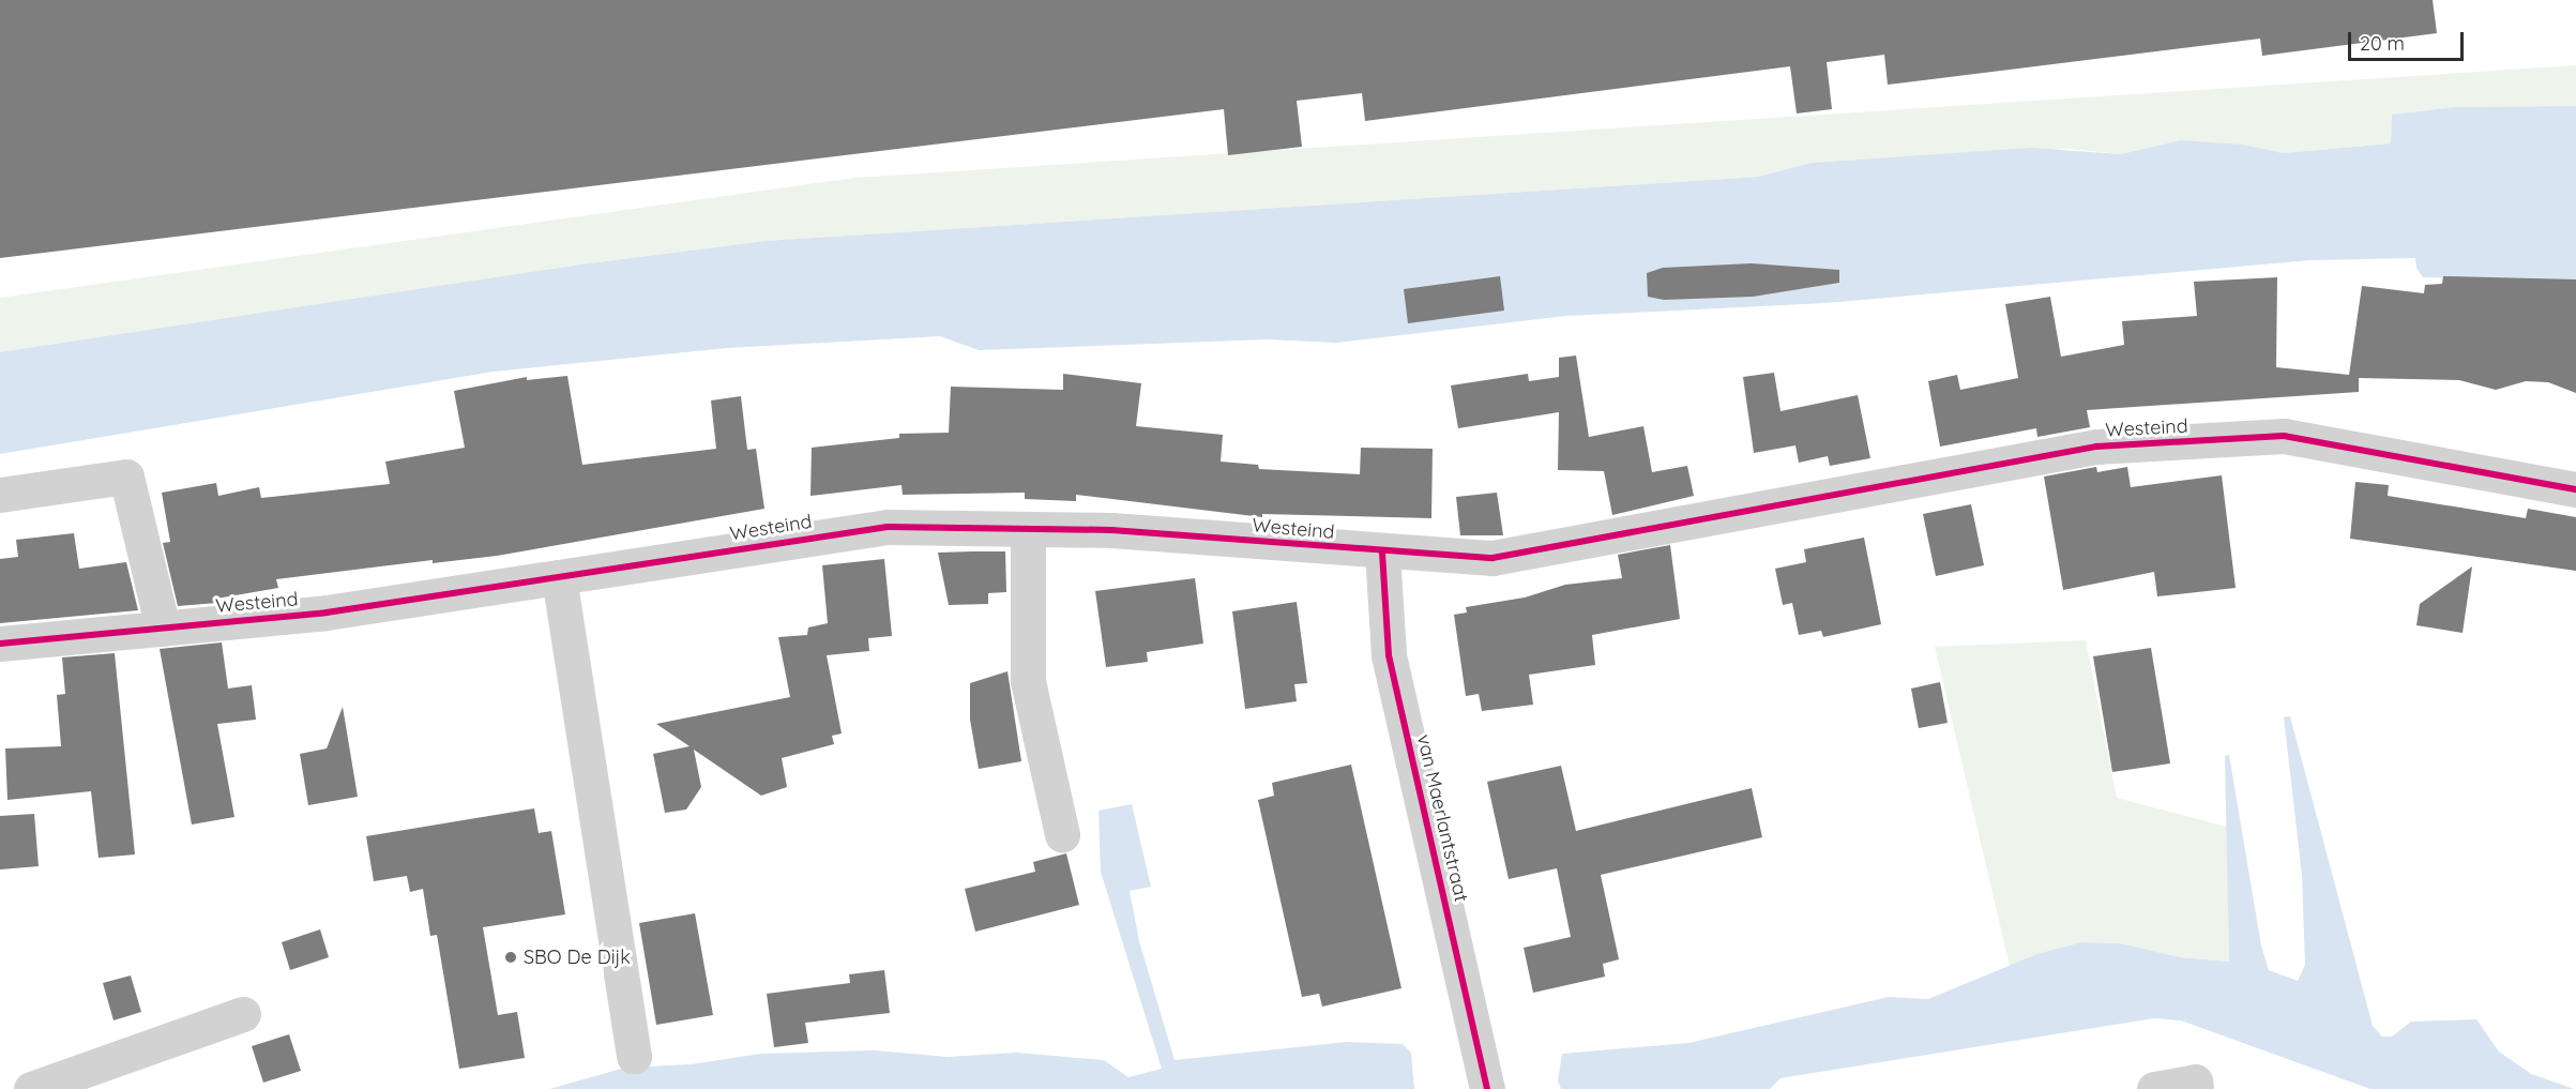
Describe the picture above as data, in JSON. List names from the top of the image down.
{
  "streets": {
    "street": ["Westeind", "van Maerlantstraat"]
  },
  "crossings": [
    ["Westeind", "van Maerlantstraat"]
  ],
  "places": ["SBO De Dijk"],
  "scale_bar": "20 m"
}
